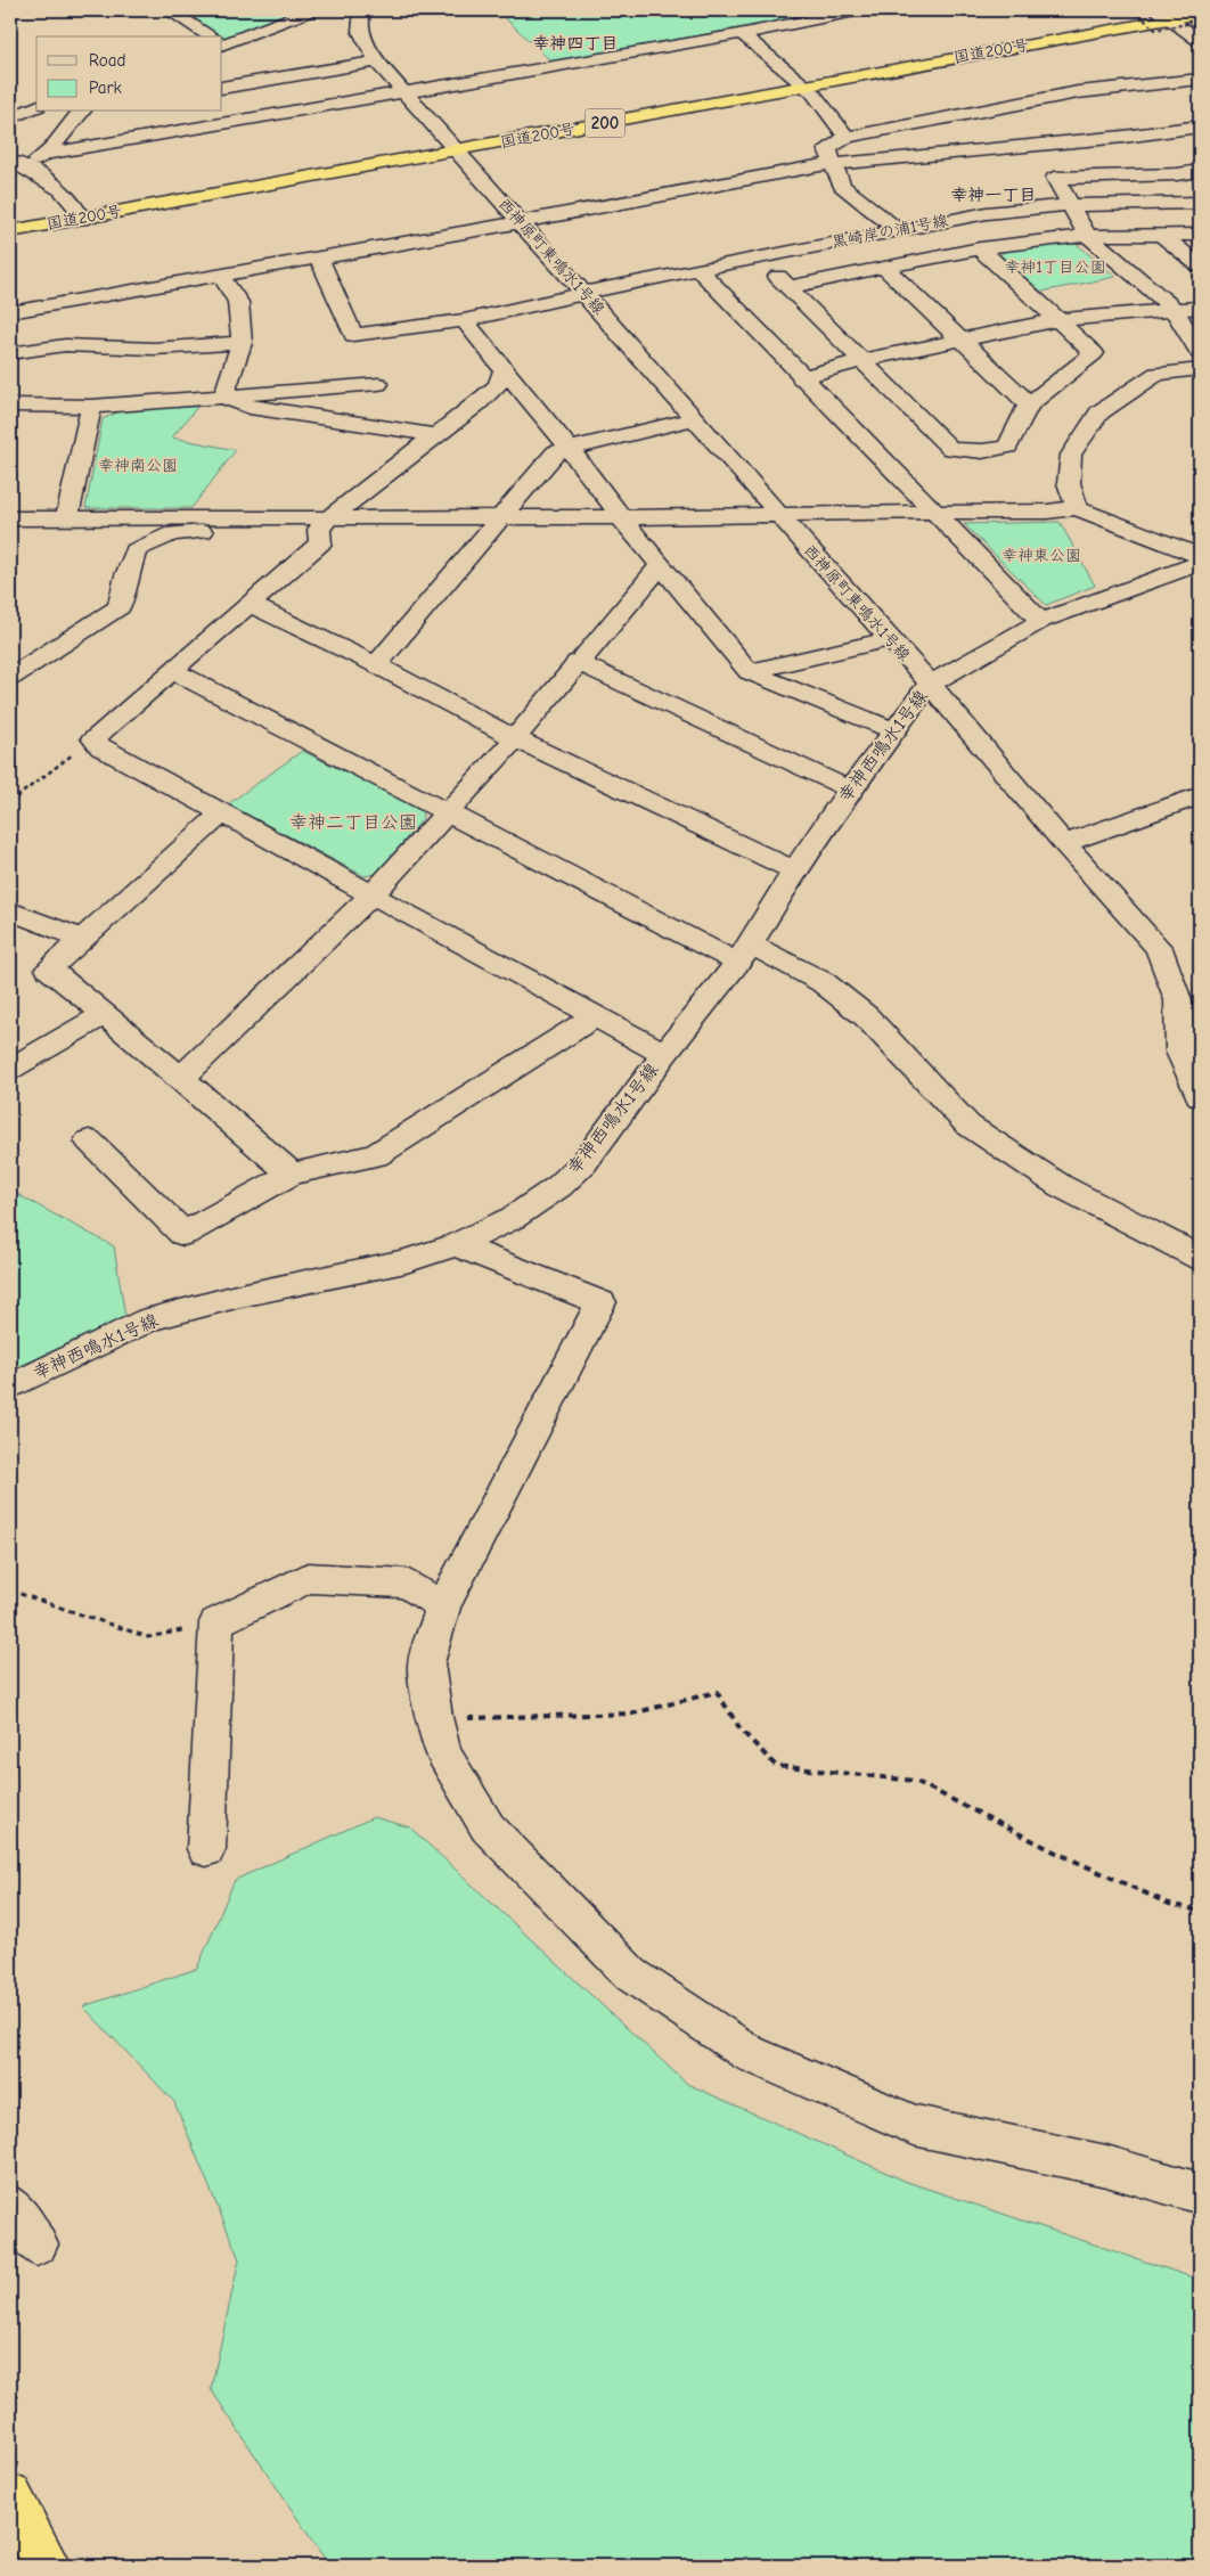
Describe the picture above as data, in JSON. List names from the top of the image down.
{
  "streets": {
    "highway": ["国道200号", "200"],
    "street": ["黒崎岸の浦1号線", "西神原町東鳴水1号線", "幸神西鳴水1号線"]
  },
  "crossings": [
    ["国道200号", "西神原町東鳴水1号線"],
    ["黒崎岸の浦1号線", "西神原町東鳴水1号線"],
    ["西神原町東鳴水1号線", "幸神西鳴水1号線"]
  ],
  "districts": ["幸神四丁目", "幸神一丁目"],
  "parks": [
    "幸神1丁目公園",
    "幸神南公園",
    "幸神東公園",
    "幸神二丁目公園"
  ],
  "legend": ["Road", "Park"]
}
